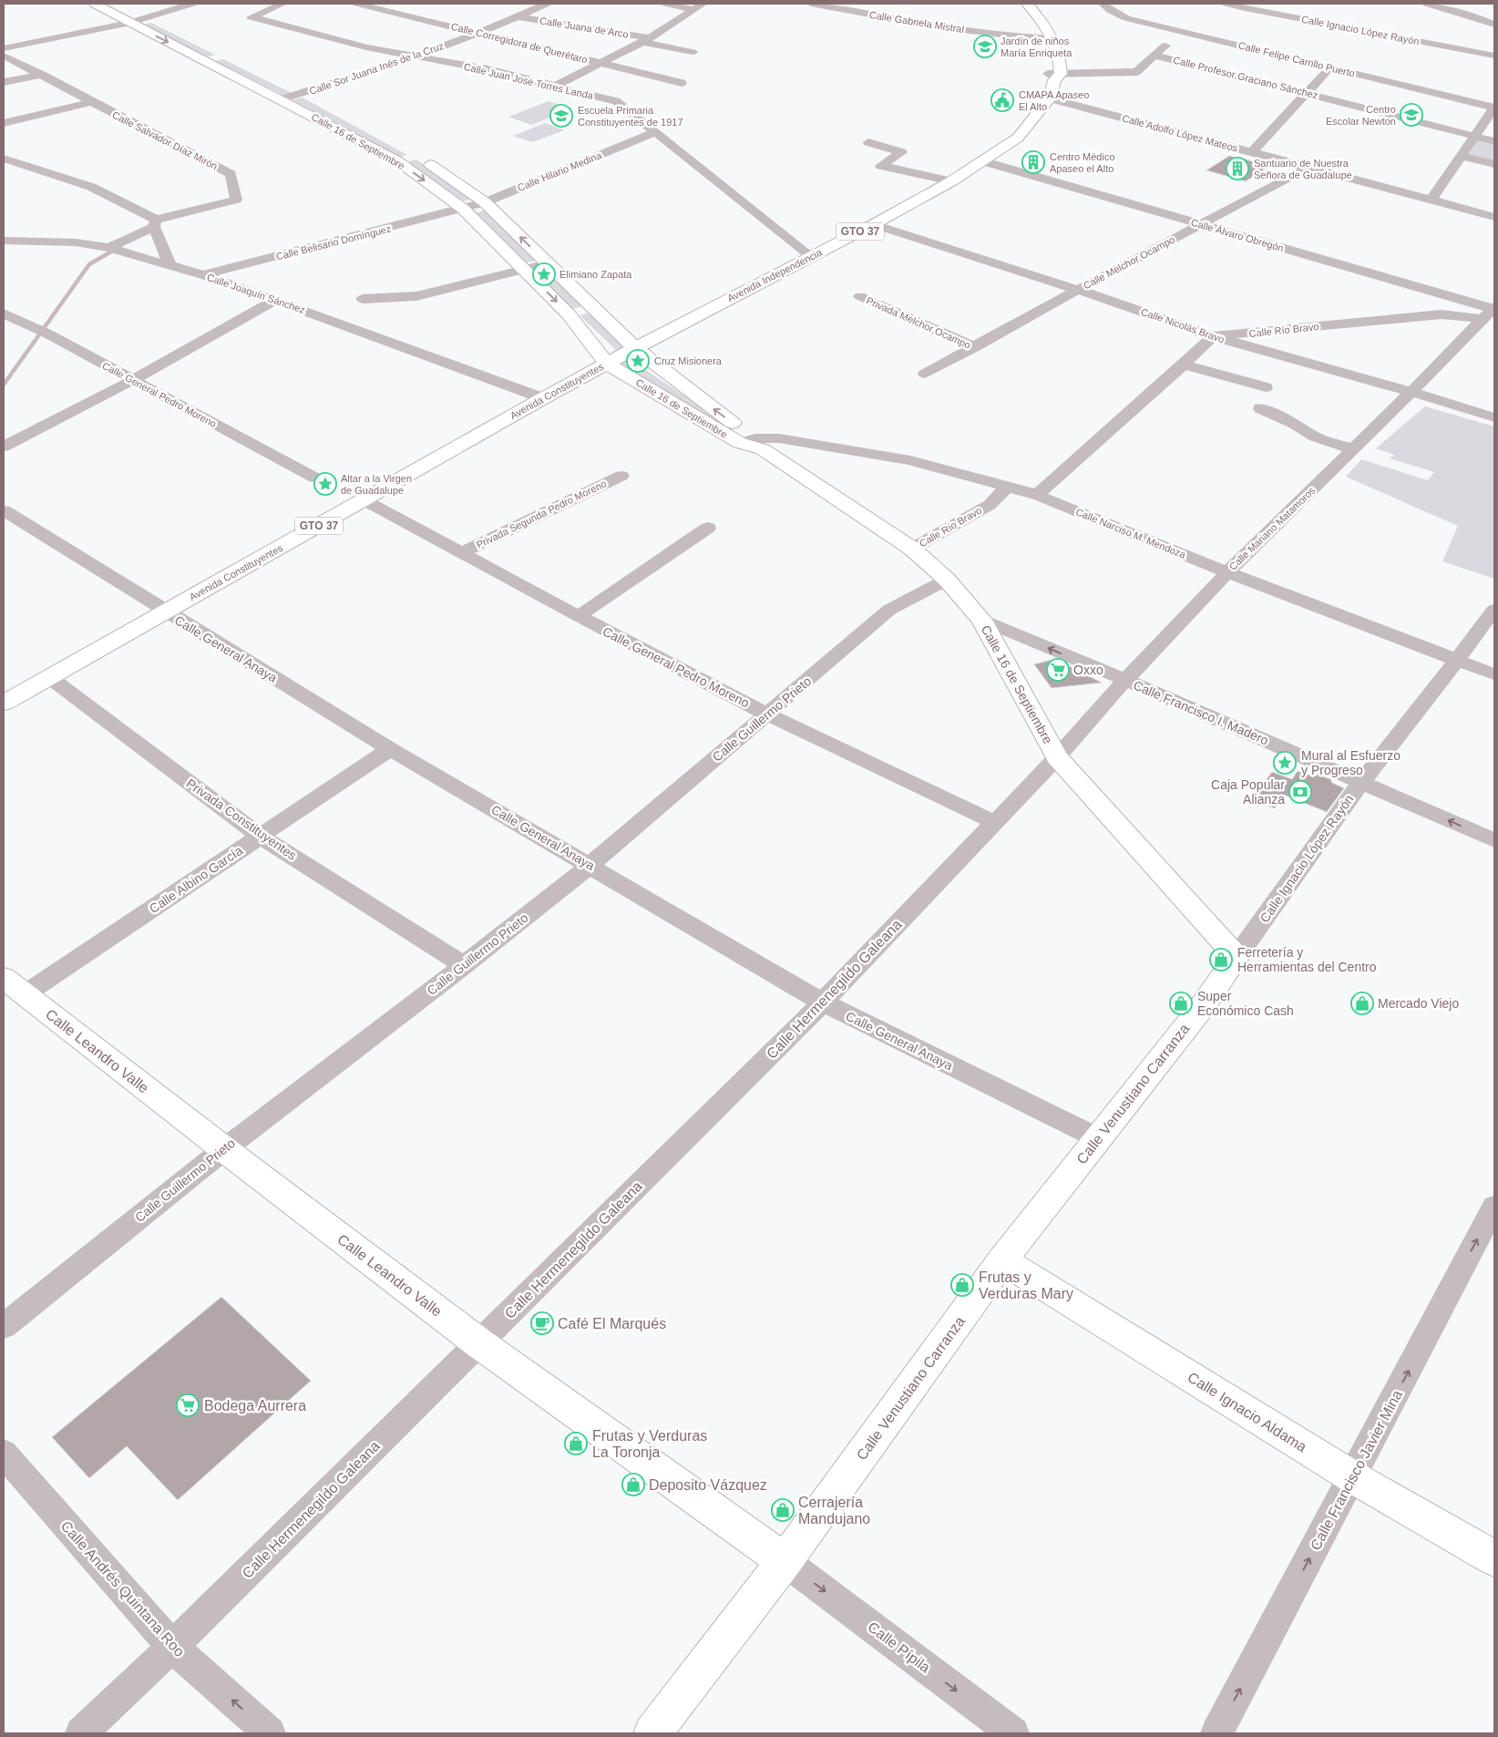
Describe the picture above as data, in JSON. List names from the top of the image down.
{
  "streets": {
    "street": [
      "Calle Gabriela Mistral",
      "Calle Juana de Arco",
      "Calle Ignacio López Rayón",
      "Calle Corregidora de Querétaro",
      "Calle Felipe Carrillo Puerto",
      "Calle Sor Juana Inés de la Cruz",
      "Calle Profesor Graciano Sánchez",
      "Calle Juan José Torres Landa",
      "Calle Adolfo López Mateos",
      "Calle Salvador Díaz Mirón",
      "Calle 16 de Septiembre",
      "Calle Hilario Medina",
      "GTO 37",
      "Calle Álvaro Obregón",
      "Calle Belisario Domínguez",
      "Calle Melchor Ocampo",
      "Avenida Independencia",
      "Calle Joaquín Sánchez",
      "Privada Melchor Ocampo",
      "Calle Nicolás Bravo",
      "Calle Río Bravo",
      "Avenida Constituyentes",
      "Calle General Pedro Moreno",
      "Privada Segunda Pedro Moreno",
      "Calle Mariano Matamoros",
      "Calle Narciso M. Mendoza",
      "Calle General Anaya",
      "Calle Francisco I. Madero",
      "Calle Guillermo Prieto",
      "Privada Constituyentes",
      "Calle Albino García",
      "Calle Hermenegildo Galeana",
      "Calle Leandro Valle",
      "Calle Venustiano Carranza",
      "Calle Ignacio Aldama",
      "Calle Francisco Javier Mina",
      "Calle Andrés Quintana Roo",
      "Calle Pípila"
    ]
  },
  "crossings": [
    ["Calle Gabriela Mistral", "Avenida Independencia"],
    ["Calle Juana de Arco", "Calle Sor Juana Inés de la Cruz"],
    ["Calle Ignacio López Rayón", "Calle 16 de Septiembre"],
    ["Calle Ignacio López Rayón", "Calle Narciso M. Mendoza"],
    ["Calle Ignacio López Rayón", "Calle Francisco I. Madero"],
    ["Calle Ignacio López Rayón", "Calle Venustiano Carranza"],
    ["Calle Corregidora de Querétaro", "Calle Sor Juana Inés de la Cruz"],
    ["Calle Sor Juana Inés de la Cruz", "Calle Juan José Torres Landa"],
    ["Calle Sor Juana Inés de la Cruz", "Calle 16 de Septiembre"],
    ["Calle Juan José Torres Landa", "Calle Hilario Medina"],
    ["Calle Juan José Torres Landa", "Avenida Independencia"],
    ["Calle Adolfo López Mateos", "Calle Melchor Ocampo"],
    ["Calle Adolfo López Mateos", "Avenida Independencia"],
    ["Calle 16 de Septiembre", "Calle Hilario Medina"],
    ["Calle 16 de Septiembre", "Calle Belisario Domínguez"],
    ["Calle 16 de Septiembre", "Avenida Independencia"],
    ["Calle 16 de Septiembre", "Calle Río Bravo"],
    ["Calle 16 de Septiembre", "Avenida Constituyentes"],
    ["Calle 16 de Septiembre", "Calle Mariano Matamoros"],
    ["Calle 16 de Septiembre", "Calle Narciso M. Mendoza"],
    ["Calle 16 de Septiembre", "Calle Francisco I. Madero"],
    ["Calle 16 de Septiembre", "Calle Guillermo Prieto"],
    ["Calle 16 de Septiembre", "Calle Hermenegildo Galeana"],
    ["Calle 16 de Septiembre", "Calle Venustiano Carranza"],
    ["Calle Hilario Medina", "Calle Belisario Domínguez"],
    ["Calle Álvaro Obregón", "Calle Melchor Ocampo"],
    ["Calle Álvaro Obregón", "Avenida Independencia"],
    ["Calle Álvaro Obregón", "Calle Río Bravo"],
    ["Calle Álvaro Obregón", "Calle Mariano Matamoros"],
    ["Calle Belisario Domínguez", "Calle Joaquín Sánchez"],
    ["Calle Melchor Ocampo", "Privada Melchor Ocampo"],
    ["Calle Melchor Ocampo", "Calle Nicolás Bravo"],
    ["Avenida Independencia", "Calle Nicolás Bravo"],
    ["Avenida Independencia", "Avenida Constituyentes"],
    ["Calle Joaquín Sánchez", "Avenida Constituyentes"],
    ["Calle Nicolás Bravo", "Calle Río Bravo"],
    ["Calle Nicolás Bravo", "Calle Mariano Matamoros"],
    ["Calle Río Bravo", "Calle Mariano Matamoros"],
    ["Calle Río Bravo", "Calle Narciso M. Mendoza"],
    ["Avenida Constituyentes", "Calle General Pedro Moreno"],
    ["Avenida Constituyentes", "Calle General Anaya"],
    ["Avenida Constituyentes", "Privada Constituyentes"],
    ["Calle General Pedro Moreno", "Privada Segunda Pedro Moreno"],
    ["Calle General Pedro Moreno", "Calle Guillermo Prieto"],
    ["Calle General Pedro Moreno", "Calle Hermenegildo Galeana"],
    ["Calle Mariano Matamoros", "Calle Narciso M. Mendoza"],
    ["Calle Mariano Matamoros", "Calle Francisco I. Madero"],
    ["Calle Mariano Matamoros", "Calle Hermenegildo Galeana"],
    ["Calle General Anaya", "Calle Guillermo Prieto"],
    ["Calle General Anaya", "Calle Albino García"],
    ["Calle General Anaya", "Calle Hermenegildo Galeana"],
    ["Calle General Anaya", "Calle Venustiano Carranza"],
    ["Calle Guillermo Prieto", "Privada Constituyentes"],
    ["Calle Guillermo Prieto", "Calle Leandro Valle"],
    ["Privada Constituyentes", "Calle Albino García"],
    ["Calle Albino García", "Calle Leandro Valle"],
    ["Calle Hermenegildo Galeana", "Calle Leandro Valle"],
    ["Calle Hermenegildo Galeana", "Calle Andrés Quintana Roo"],
    ["Calle Leandro Valle", "Calle Venustiano Carranza"],
    ["Calle Leandro Valle", "Calle Pípila"],
    ["Calle Venustiano Carranza", "Calle Ignacio Aldama"],
    ["Calle Venustiano Carranza", "Calle Pípila"],
    ["Calle Ignacio Aldama", "Calle Francisco Javier Mina"]
  ],
  "one_way": ["Calle Francisco I. Madero", "Calle Francisco Javier Mina", "Calle Pípila"],
  "places": {
    "school or university": ["Jardín de niños María Enriqueta", "Centro Escolar Newton", "Escuela Primaria Constituyentes de 1917"],
    "public building": ["CMAPA Apaseo El Alto"],
    "building": ["Centro Médico Apaseo el Alto", "Santuario de Nuestra Señora de Guadalupe"],
    "place": [
      "Elimiano Zapata",
      "Cruz Misionera",
      "Altar a la Virgen de Guadalupe",
      "Mural al Esfuerzo y Progreso"
    ],
    "supermarket": ["Oxxo", "Bodega Aurrera"],
    "bank": ["Caja Popular Alianza"],
    "shop": [
      "Ferretería y Herramientas del Centro",
      "Super Económico Cash",
      "Mercado Viejo",
      "Frutas y Verduras Mary",
      "Frutas y Verduras La Toronja",
      "Deposito Vázquez",
      "Cerrajería Mandujano"
    ],
    "cafe": ["Café El Marqués"]
  }
}
